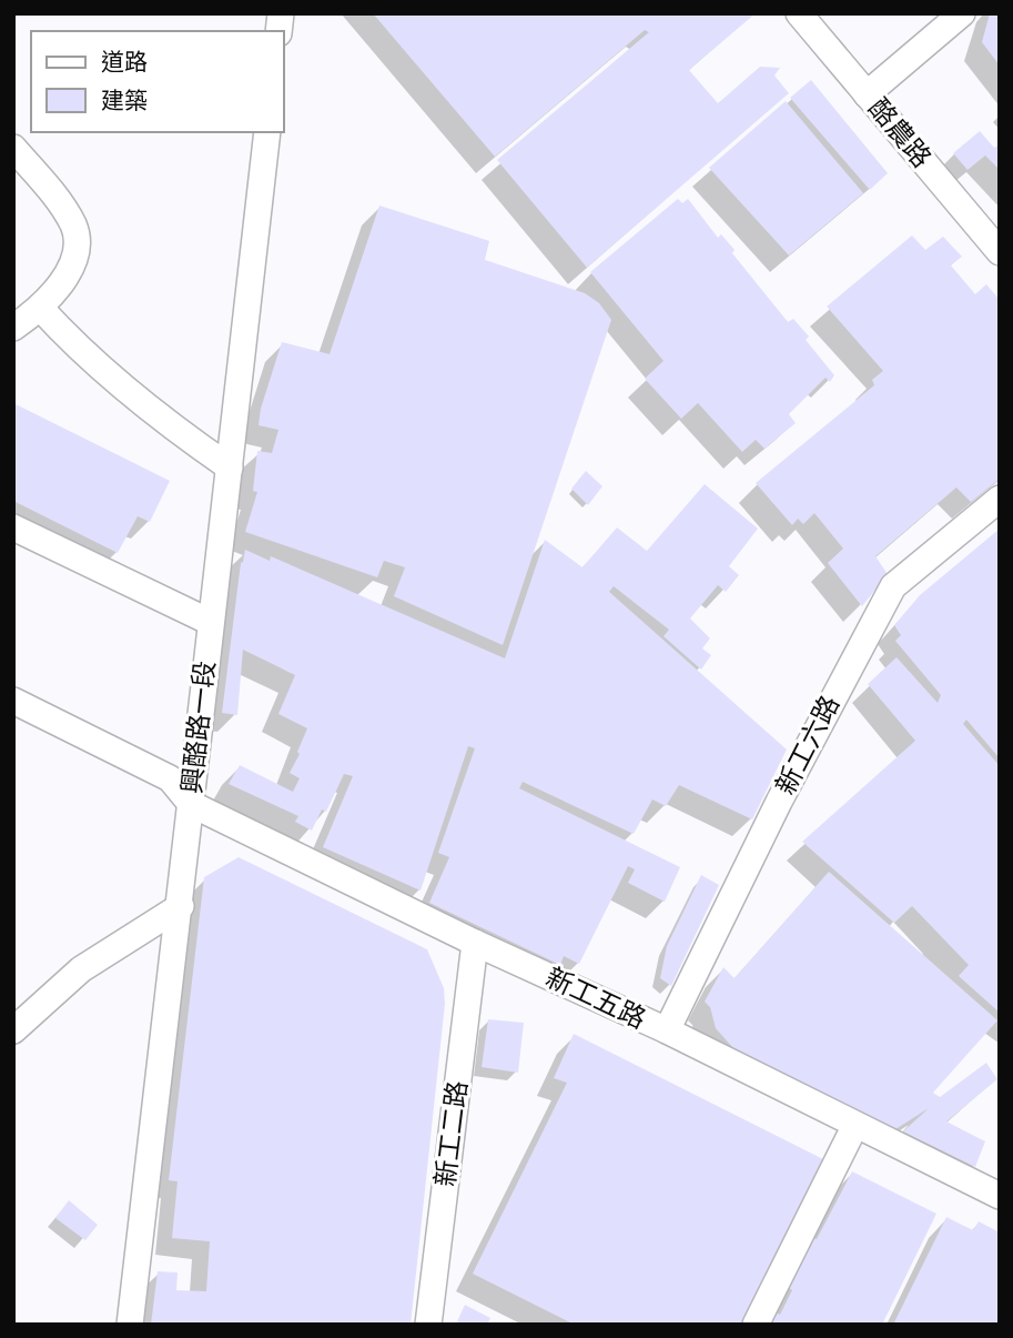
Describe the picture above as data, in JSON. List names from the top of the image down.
{
  "streets": {
    "street": [
      "酪農路",
      "興酪路一段",
      "新工六路",
      "新工五路",
      "新工二路"
    ]
  },
  "crossings": [
    ["興酪路一段", "新工五路"],
    ["新工六路", "新工五路"],
    ["新工五路", "新工二路"]
  ],
  "legend": ["道路", "建築"]
}
